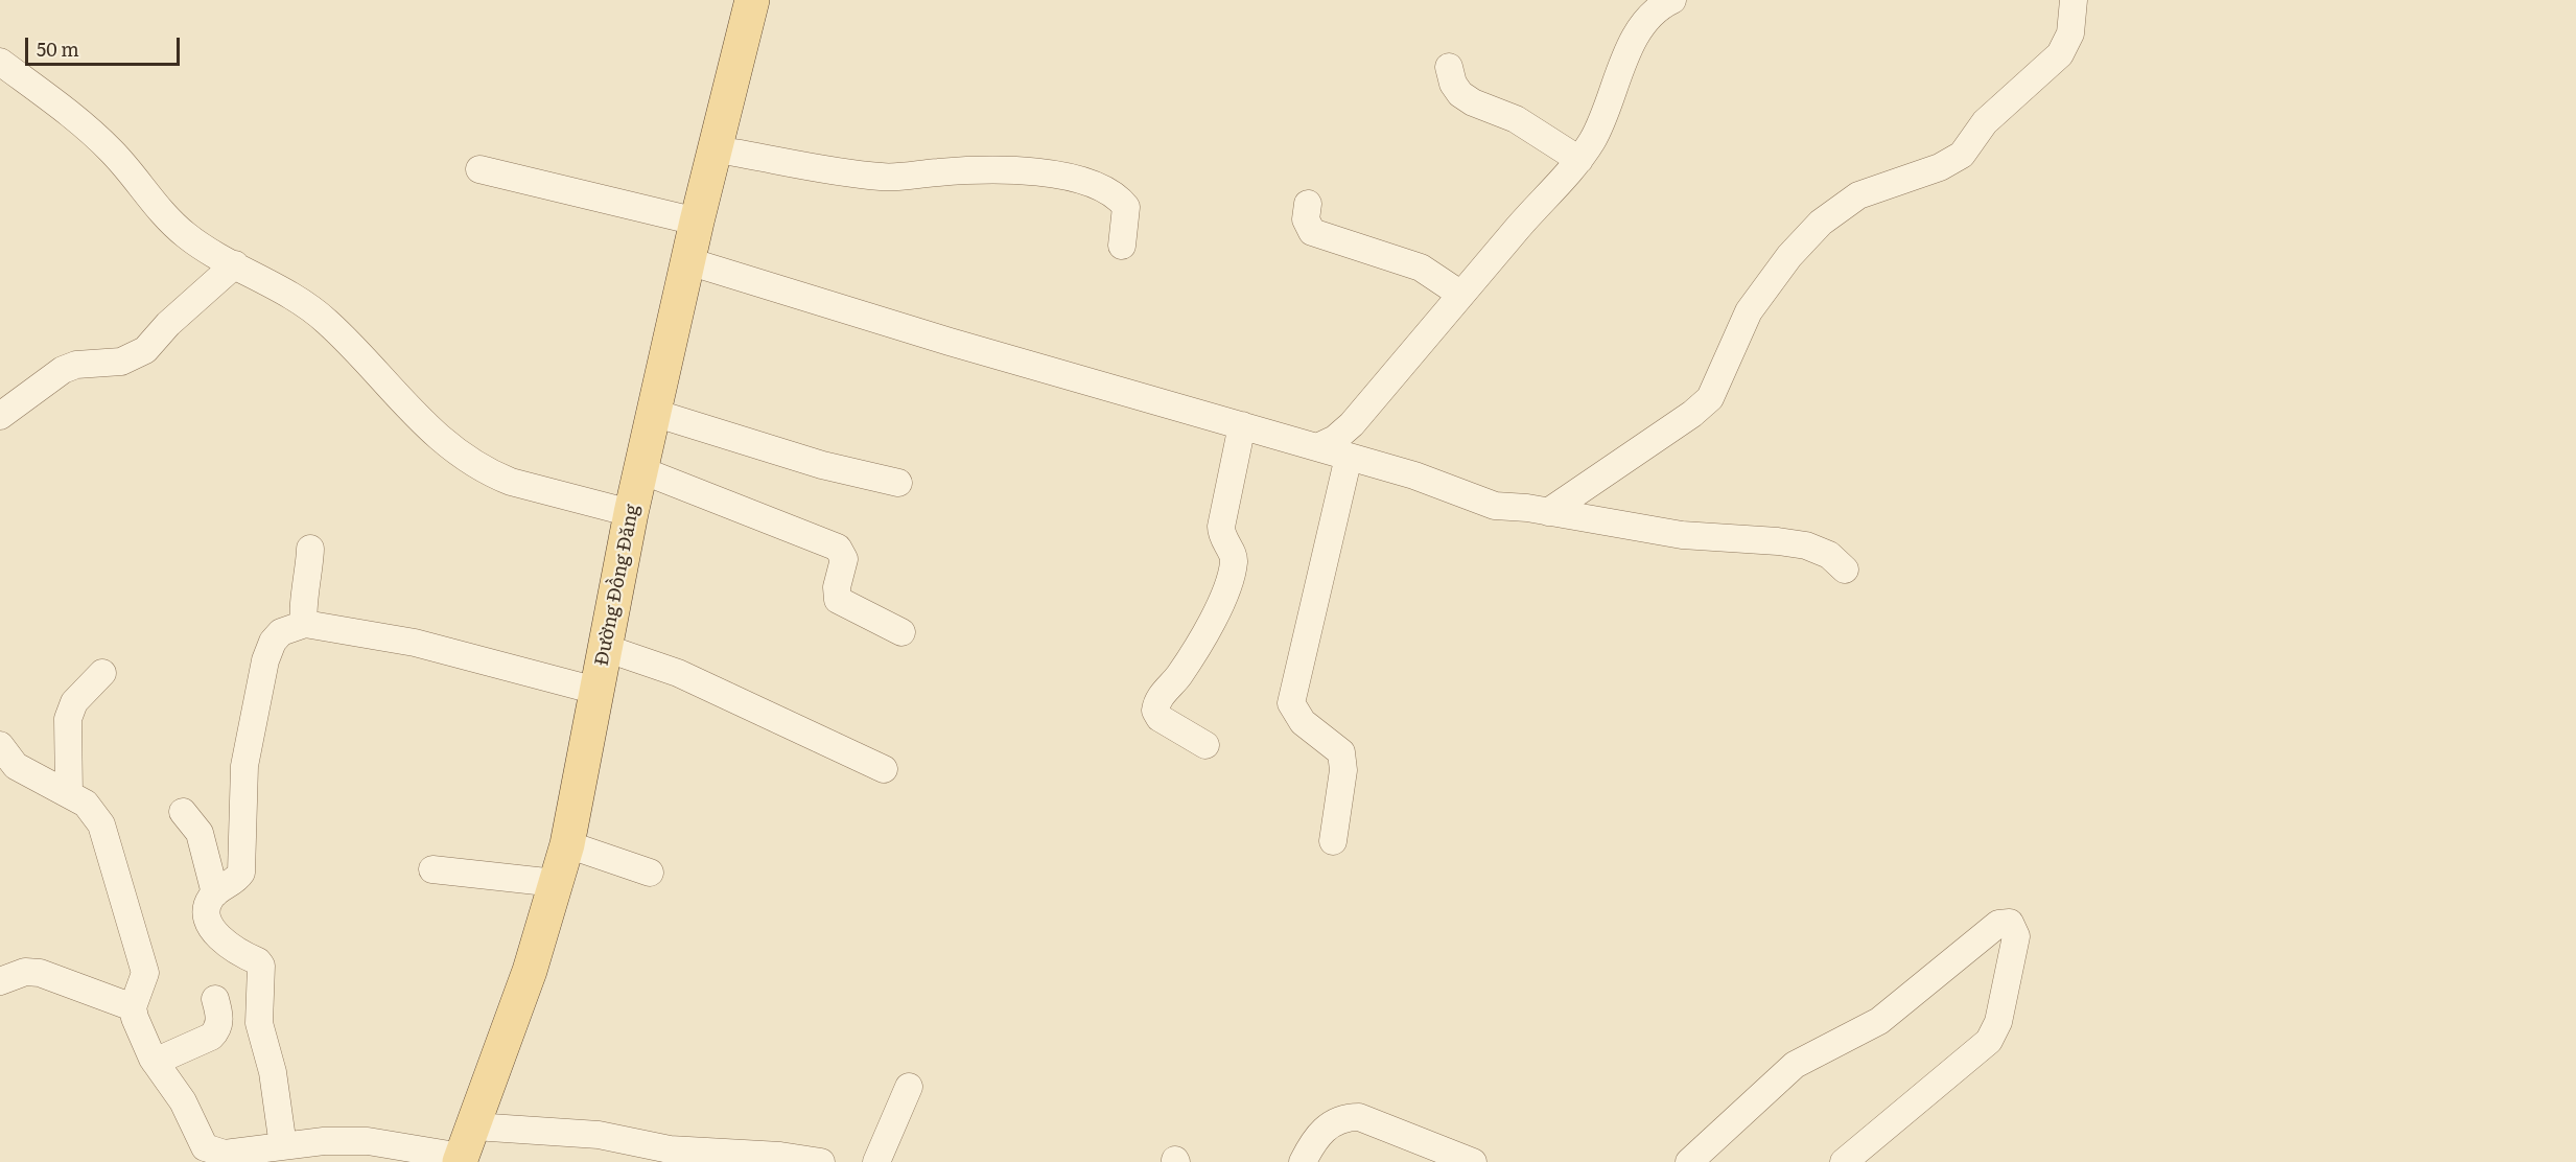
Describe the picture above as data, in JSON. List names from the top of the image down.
{
  "streets": {
    "main road": ["Đường Đồng Đăng"]
  },
  "scale_bar": "50 m"
}
